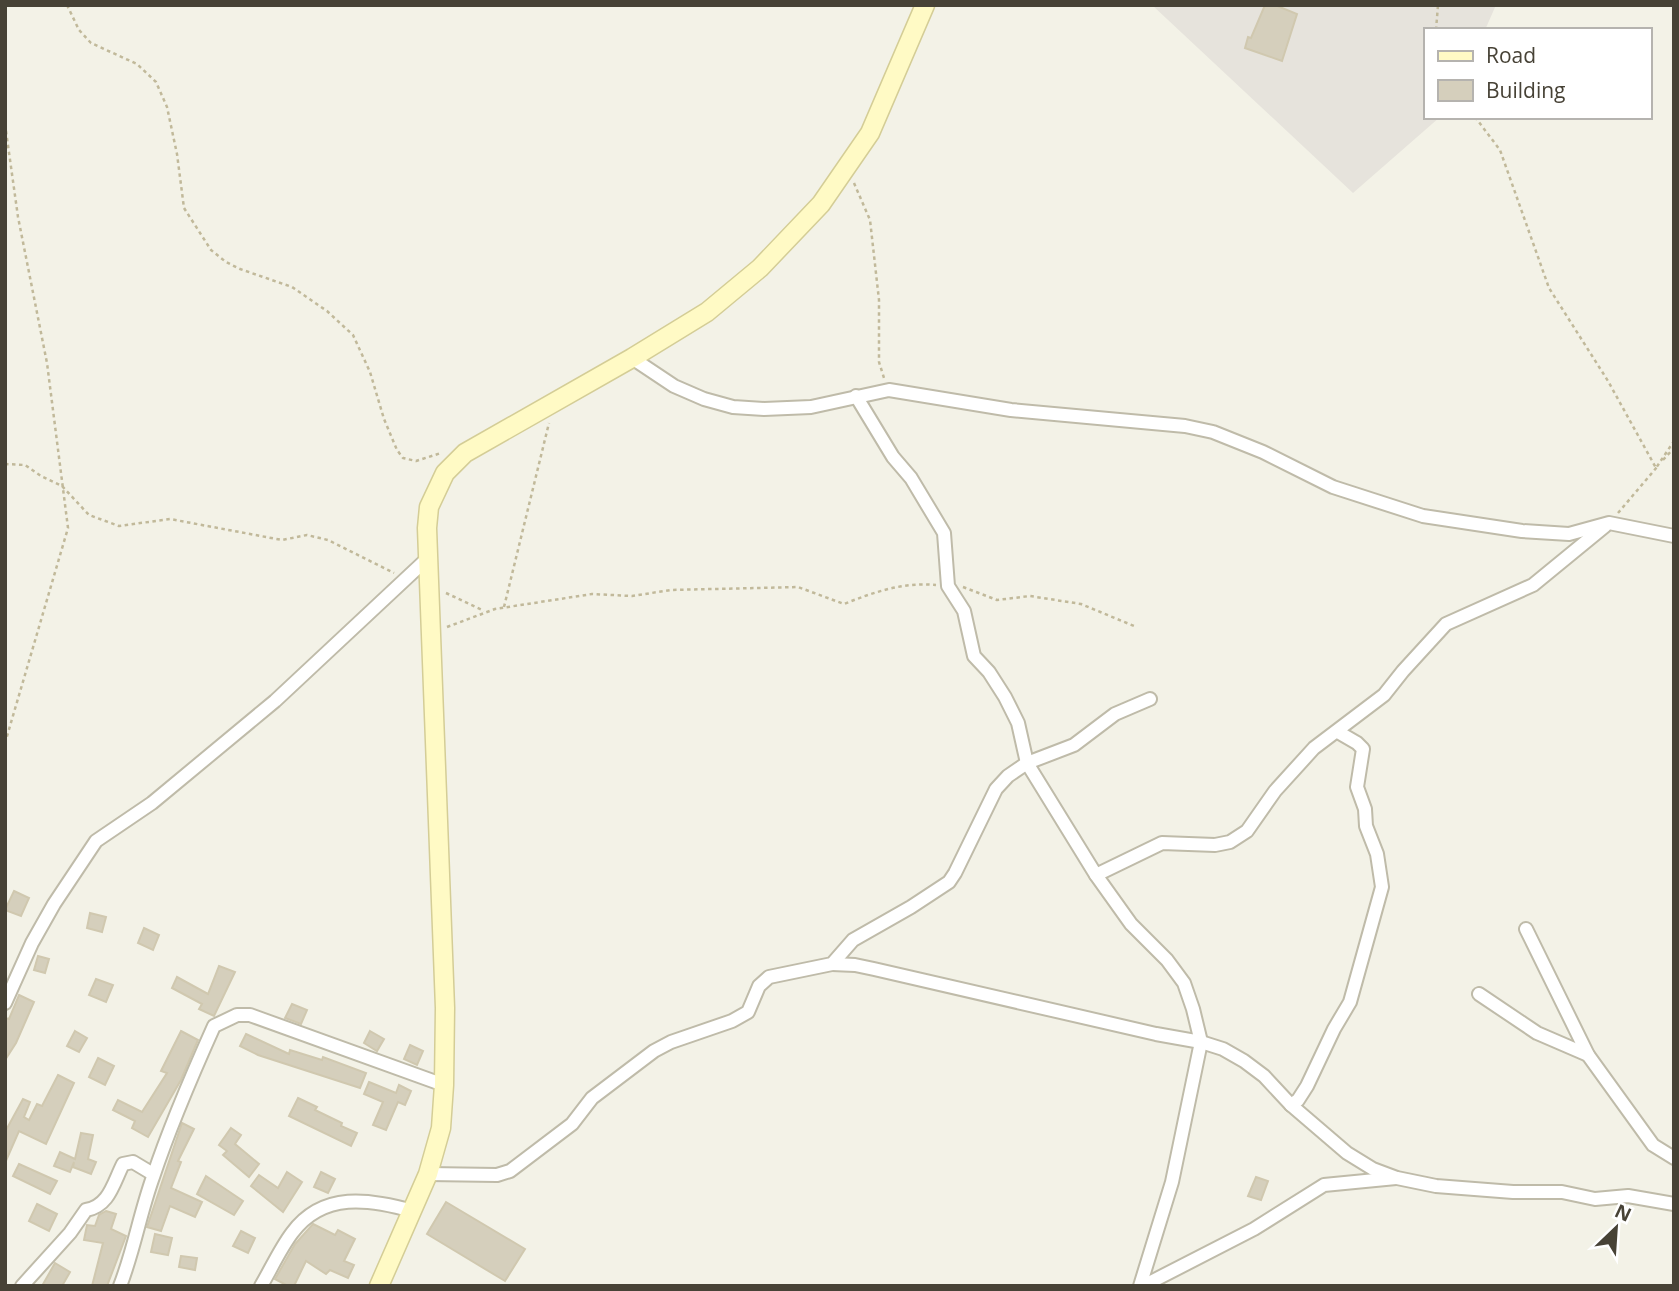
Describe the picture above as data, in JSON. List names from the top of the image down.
{
  "legend": ["Road", "Building"],
  "north": "top right"
}
